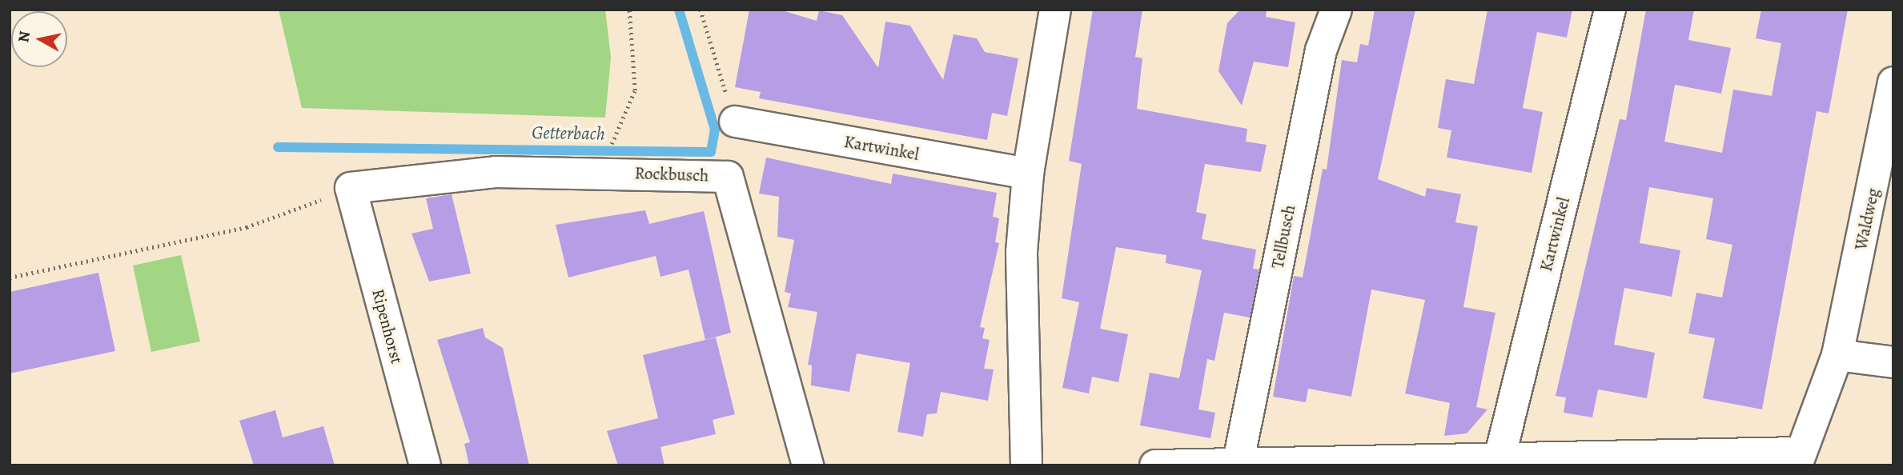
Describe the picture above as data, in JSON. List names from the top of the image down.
{
  "streets": {
    "street": [
      "Kartwinkel",
      "Rockbusch",
      "Waldweg",
      "Tellbusch",
      "Ripenhorst"
    ]
  },
  "crossings": [
    ["Rockbusch", "Ripenhorst"]
  ],
  "water": ["Getterbach"],
  "north": "left"
}
